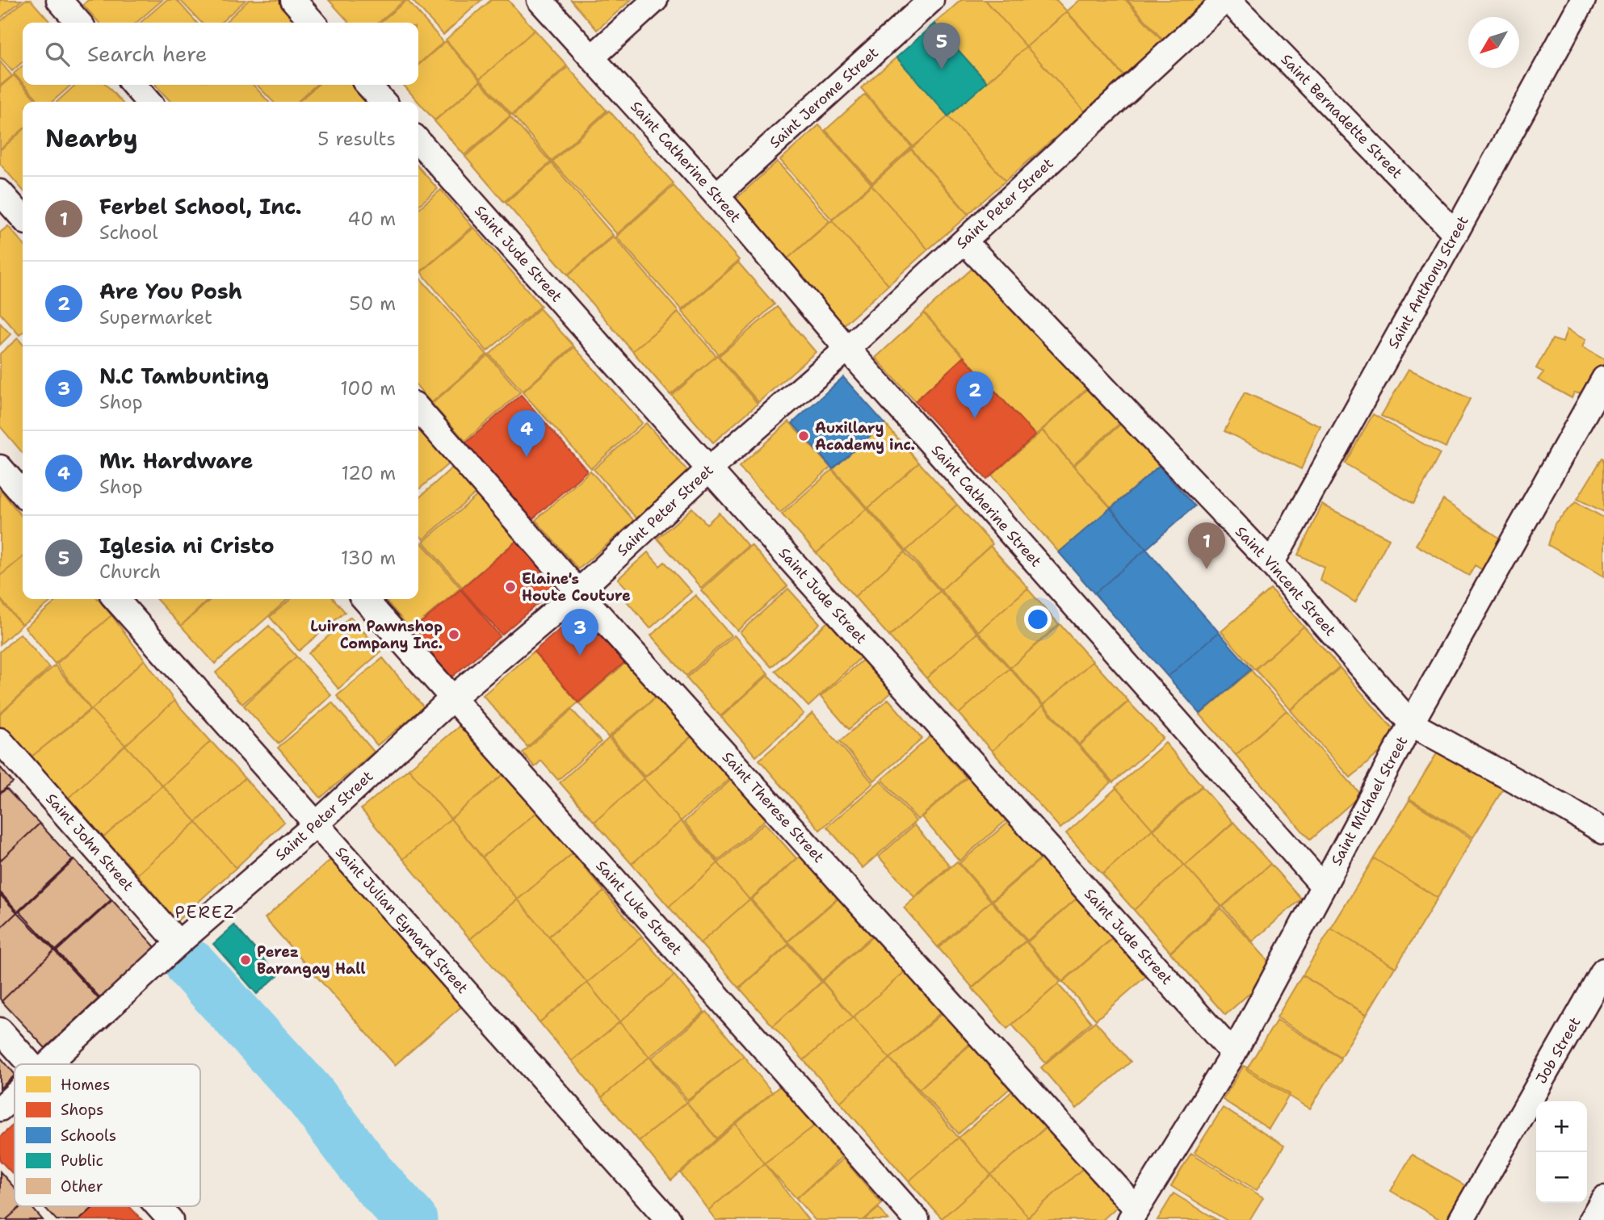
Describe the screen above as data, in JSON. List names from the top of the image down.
{
  "streets": {
    "street": [
      "Saint Jerome Street",
      "Saint Bernadette Street",
      "Saint Catherine Street",
      "Saint Peter Street",
      "Saint Jude Street",
      "Saint Anthony Street",
      "Saint Vincent Street",
      "Saint Michael Street",
      "Saint Therese Street",
      "Saint John Street",
      "Saint Luke Street",
      "Saint Julian Eymard Street",
      "Job Street"
    ]
  },
  "crossings": [
    ["Saint Jerome Street", "Saint Catherine Street"],
    ["Saint Bernadette Street", "Saint Peter Street"],
    ["Saint Bernadette Street", "Saint Anthony Street"],
    ["Saint Catherine Street", "Saint Peter Street"],
    ["Saint Catherine Street", "Saint Michael Street"],
    ["Saint Peter Street", "Saint Jude Street"],
    ["Saint Peter Street", "Saint Vincent Street"],
    ["Saint Peter Street", "Saint Therese Street"],
    ["Saint Peter Street", "Saint John Street"],
    ["Saint Peter Street", "Saint Luke Street"],
    ["Saint Peter Street", "Saint Julian Eymard Street"],
    ["Saint Jude Street", "Saint Michael Street"],
    ["Saint Anthony Street", "Saint Vincent Street"],
    ["Saint Vincent Street", "Saint Michael Street"],
    ["Saint Michael Street", "Saint Therese Street"]
  ],
  "districts": ["PEREZ"],
  "places": [
    "Auxillary Academy inc.",
    "Elaine's Houte Couture",
    "Luirom Pawnshop Company Inc.",
    "Perez Barangay Hall"
  ],
  "legend": [
    "Homes",
    "Shops",
    "Schools",
    "Public",
    "Other"
  ],
  "north": "bottom left",
  "page": {
    "pins": [
      "5",
      "2",
      "4",
      "1",
      "3"
    ],
    "search": "Search here",
    "heading": ["Nearby", "5 results"],
    "list": [
      {
        "mark": "1",
        "name": "Ferbel School, Inc.",
        "note": "School",
        "value": "40 m"
      },
      {
        "mark": "2",
        "name": "Are You Posh",
        "note": "Supermarket",
        "value": "50 m"
      },
      {
        "mark": "3",
        "name": "N.C Tambunting",
        "note": "Shop",
        "value": "100 m"
      },
      {
        "mark": "4",
        "name": "Mr. Hardware",
        "note": "Shop",
        "value": "120 m"
      },
      {
        "mark": "5",
        "name": "Iglesia ni Cristo",
        "note": "Church",
        "value": "130 m"
      }
    ],
    "map_buttons": ["+", "−"]
  }
}
